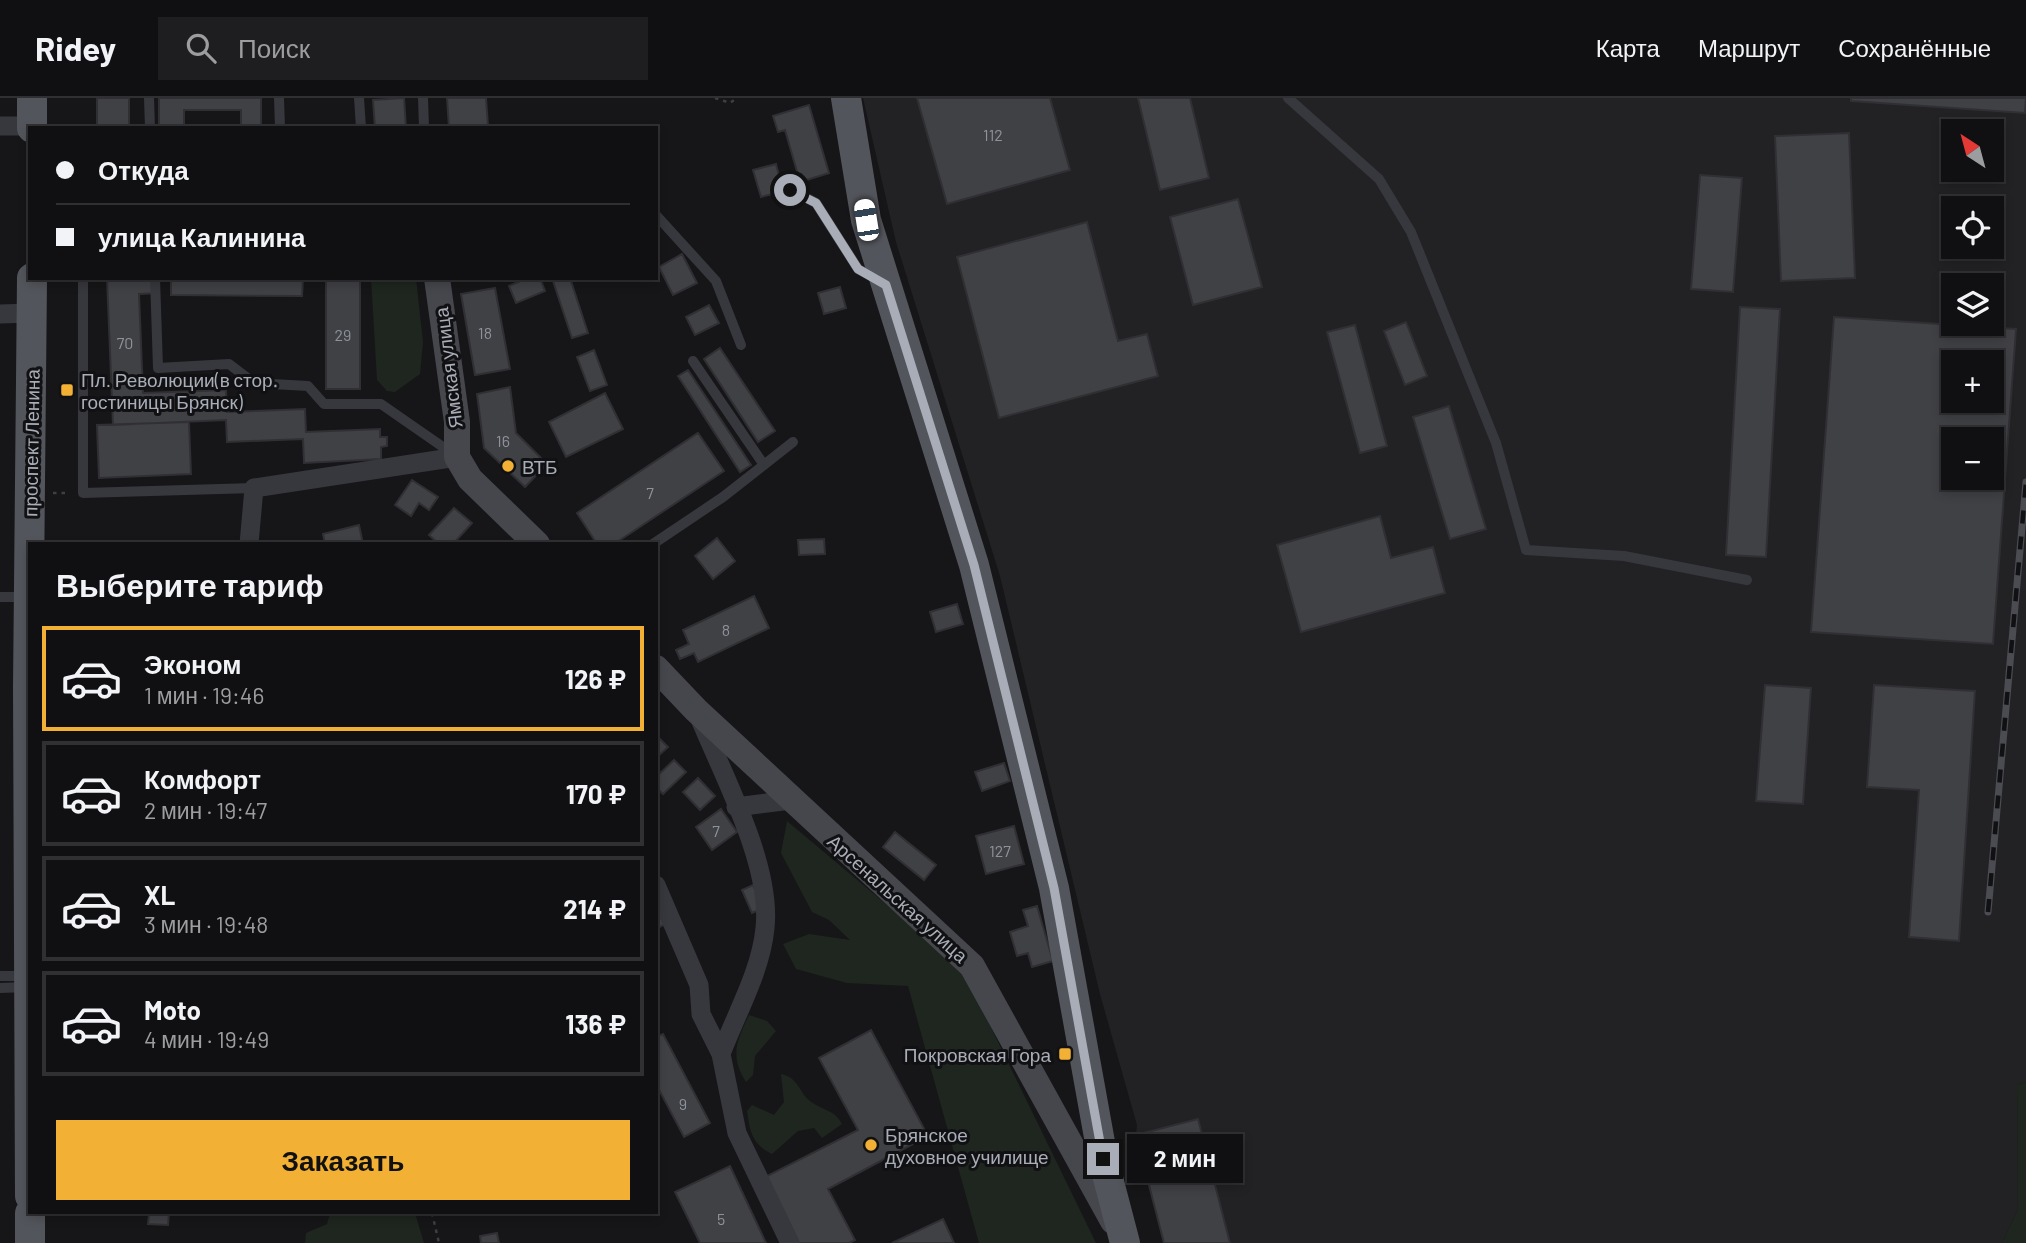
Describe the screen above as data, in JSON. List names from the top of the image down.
{
  "streets": {
    "main road": ["проспект Ленина"],
    "street": ["Ямская улица", "Арсенальская улица"]
  },
  "places": {
    "transit": ["Пл. Революции(в стор. гостиницы Брянск)", "Покровская Гора"],
    "other": ["ВТБ", "Брянское духовное училище"]
  },
  "house_numbers": [
    "112",
    "18",
    "29",
    "70",
    "16",
    "7",
    "8",
    "7",
    "127",
    "9",
    "5"
  ],
  "north": "top left",
  "page": {
    "header": "Ridey",
    "search": "Поиск",
    "nav": ["Карта", "Маршрут", "Сохранённые"],
    "map_buttons": ["+", "−"],
    "banner": ["Откуда", "улица Калинина"],
    "heading": "Выберите тариф",
    "list": [
      {
        "name": "Эконом",
        "note": "1 мин · 19:46",
        "value": "126 ₽"
      },
      {
        "name": "Комфорт",
        "note": "2 мин · 19:47",
        "value": "170 ₽"
      },
      {
        "name": "XL",
        "note": "3 мин · 19:48",
        "value": "214 ₽"
      },
      {
        "name": "Moto",
        "note": "4 мин · 19:49",
        "value": "136 ₽"
      }
    ],
    "buttons": "Заказать",
    "bubble": "2 мин"
  }
}
